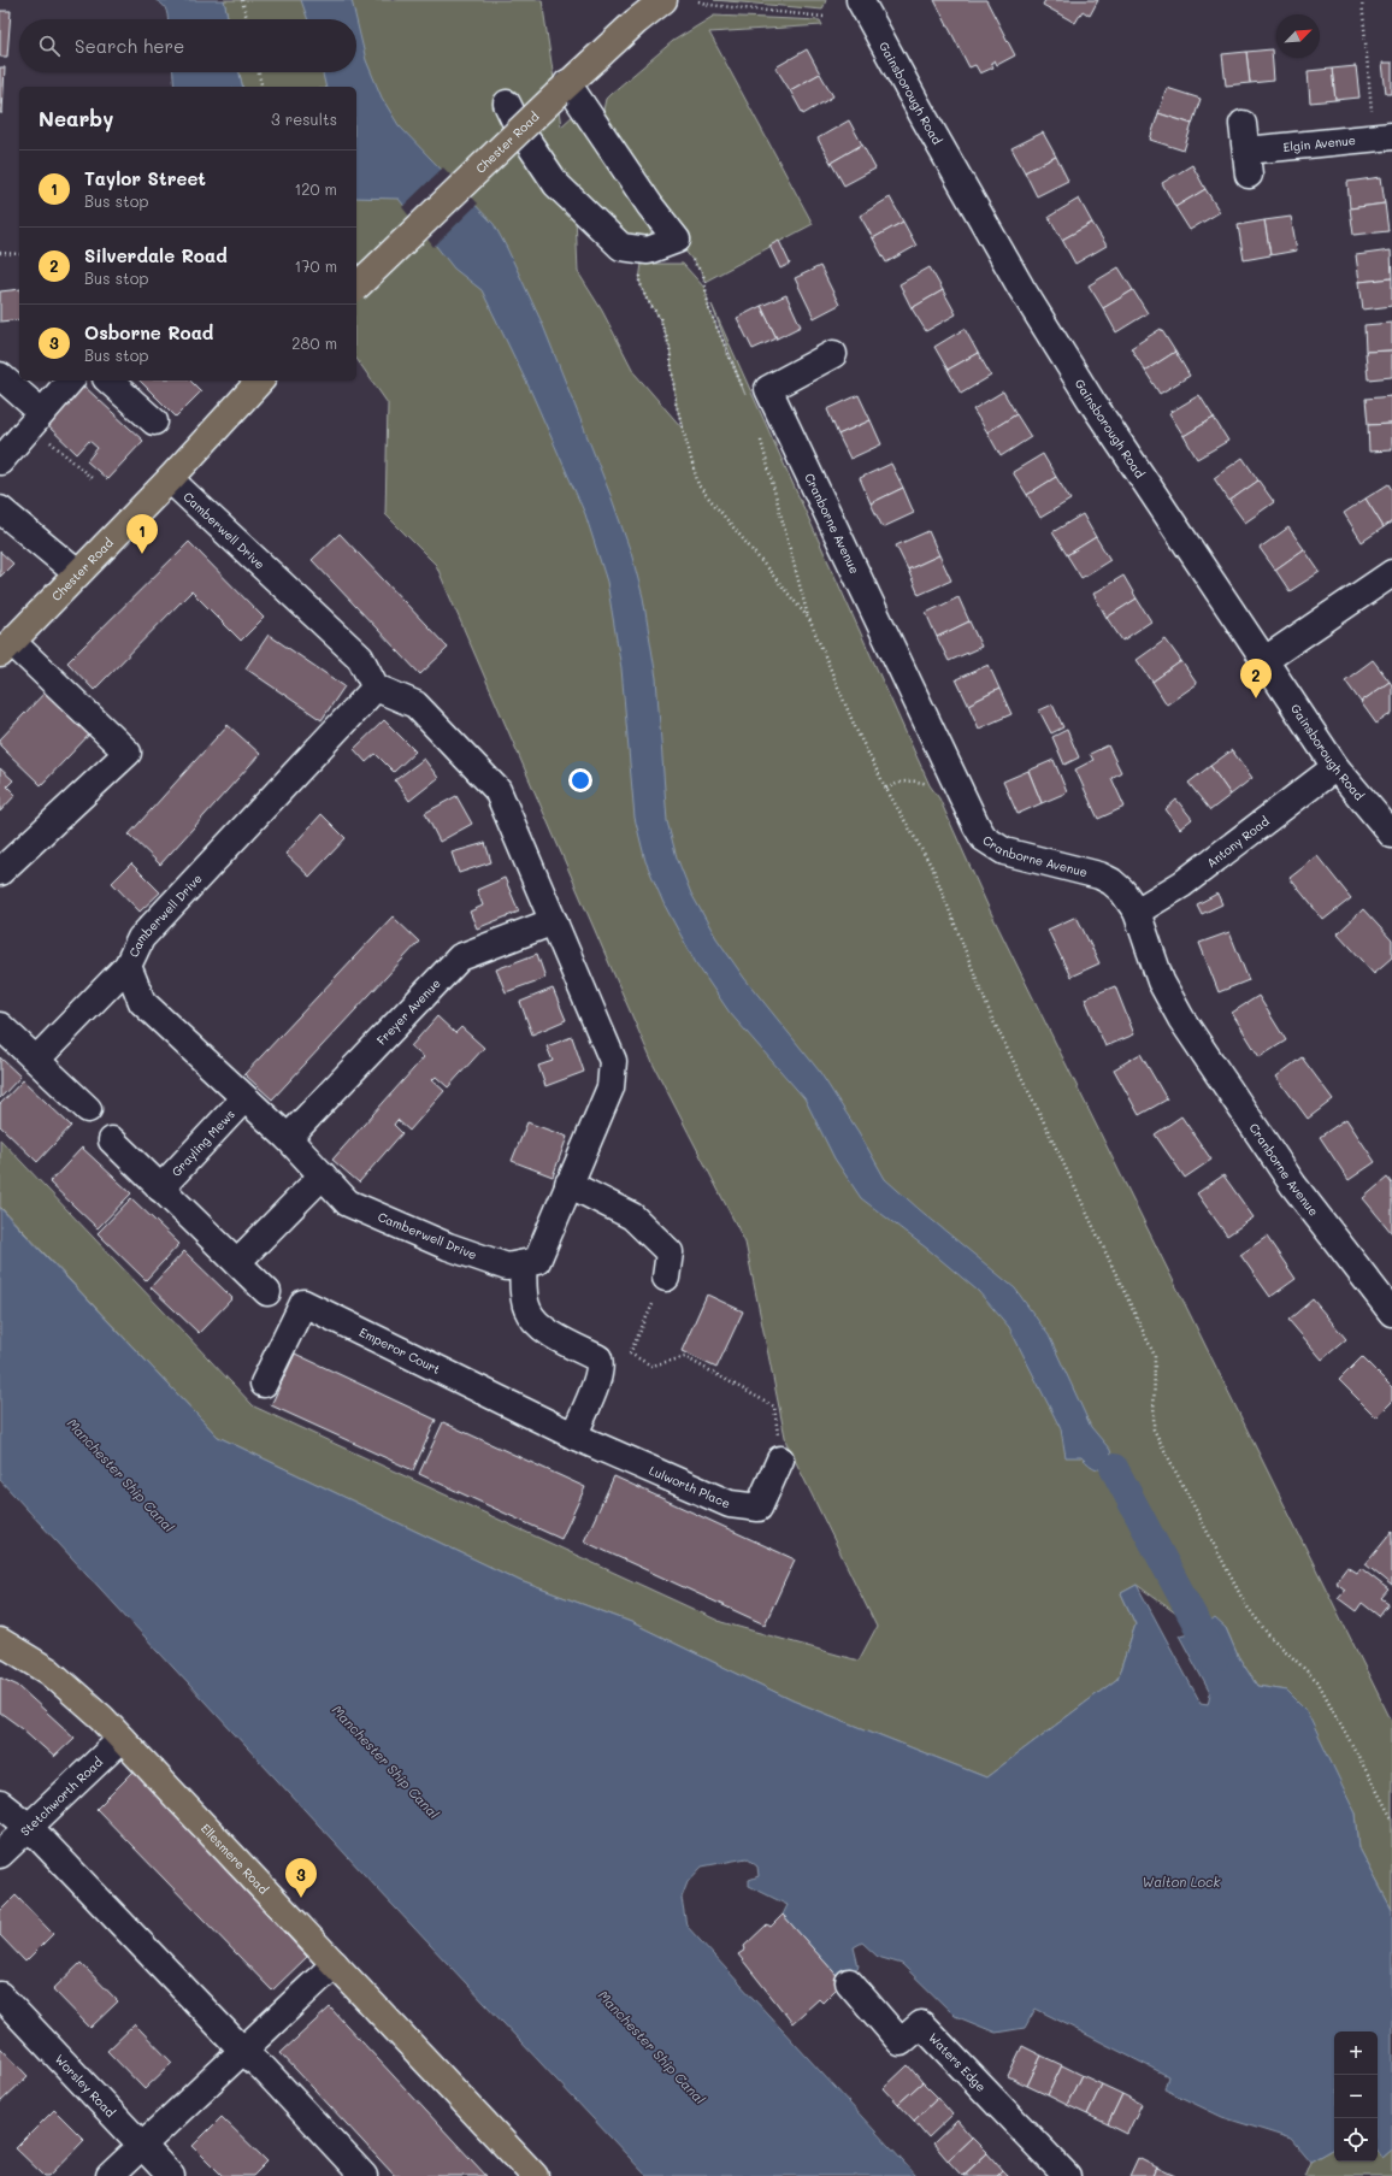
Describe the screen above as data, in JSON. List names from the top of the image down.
{
  "streets": {
    "main road": ["Chester Road", "Ellesmere Road"],
    "street": [
      "Gainsborough Road",
      "Elgin Avenue",
      "Cranborne Avenue",
      "Camberwell Drive",
      "Antony Road",
      "Freyer Avenue",
      "Grayling Mews",
      "Emperor Court",
      "Lulworth Place",
      "Stetchworth Road",
      "Waters Edge",
      "Worsley Road"
    ]
  },
  "crossings": [
    ["Gainsborough Road", "Antony Road"],
    ["Chester Road", "Camberwell Drive"],
    ["Cranborne Avenue", "Antony Road"],
    ["Camberwell Drive", "Freyer Avenue"],
    ["Camberwell Drive", "Grayling Mews"],
    ["Emperor Court", "Lulworth Place"],
    ["Stetchworth Road", "Ellesmere Road"]
  ],
  "water": ["Manchester Ship Canal", "Walton Lock"],
  "north": "top right",
  "page": {
    "search": "Search here",
    "heading": ["Nearby", "3 results"],
    "list": [
      {
        "mark": "1",
        "name": "Taylor Street",
        "note": "Bus stop",
        "value": "120 m"
      },
      {
        "mark": "2",
        "name": "Silverdale Road",
        "note": "Bus stop",
        "value": "170 m"
      },
      {
        "mark": "3",
        "name": "Osborne Road",
        "note": "Bus stop",
        "value": "280 m"
      }
    ],
    "pins": ["1", "2", "3"],
    "map_buttons": ["+", "−"]
  }
}
